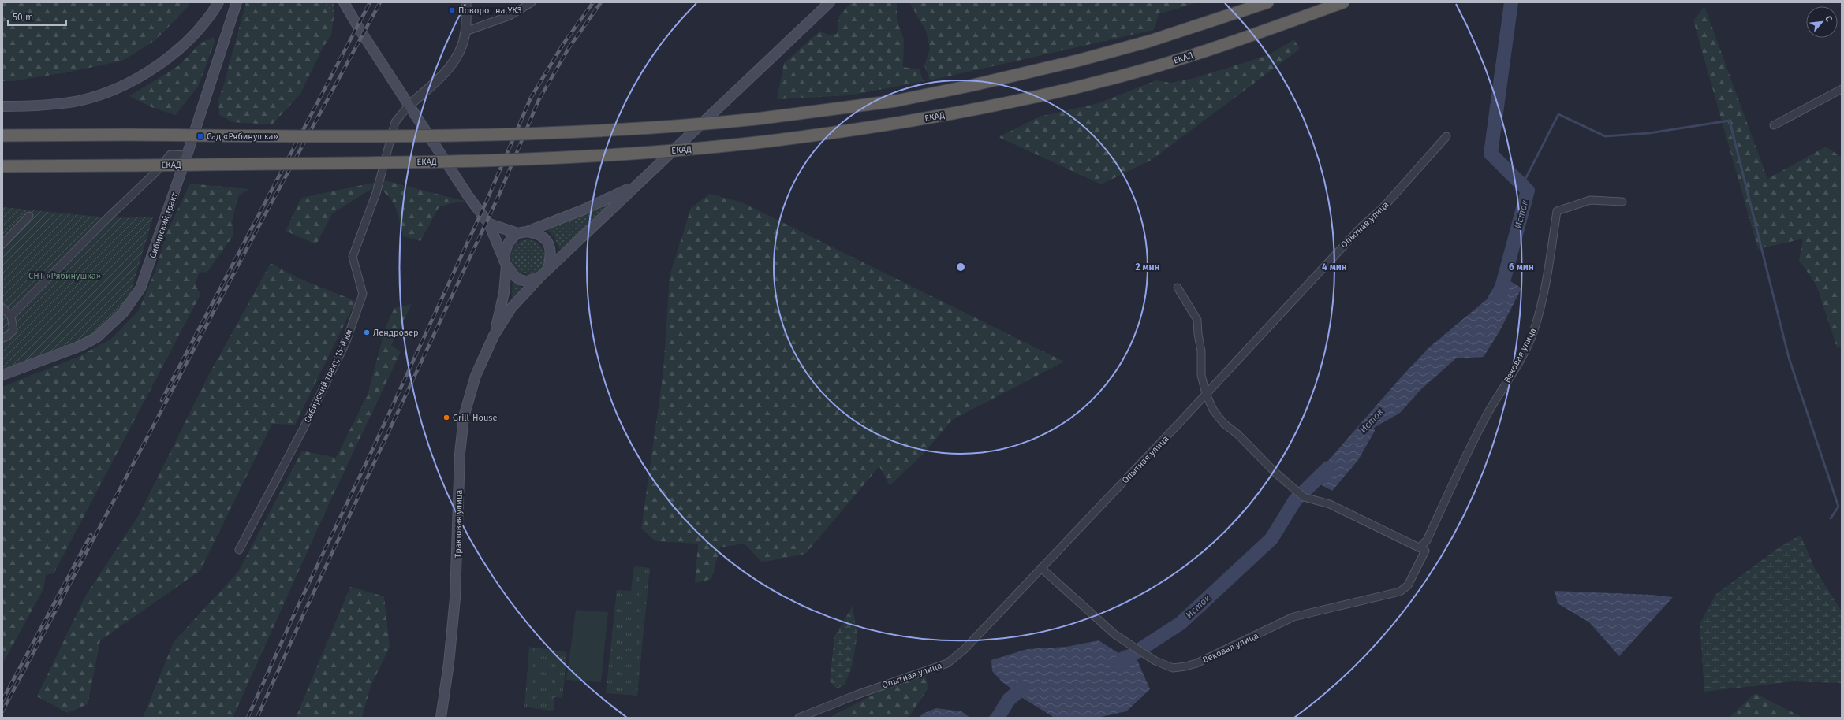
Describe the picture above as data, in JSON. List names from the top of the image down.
{
  "streets": {
    "highway": ["ЕКАД"],
    "main road": ["Сибирский тракт", "Трактовая улица"],
    "street": ["Опытная улица", "Вековая улица", "Сибирский тракт, 15-й км"]
  },
  "crossings": [
    ["Опытная улица", "Вековая улица"]
  ],
  "water": ["Исток"],
  "parks": ["СНТ «Рябинушка»"],
  "places": {
    "transit": ["Поворот на УКЗ", "Сад «Рябинушка»"],
    "other": ["Лендровер", "Grill-House"]
  },
  "scale_bar": "50 m",
  "north": "top right",
  "rings": ["2 мин", "4 мин", "6 мин"]
}
